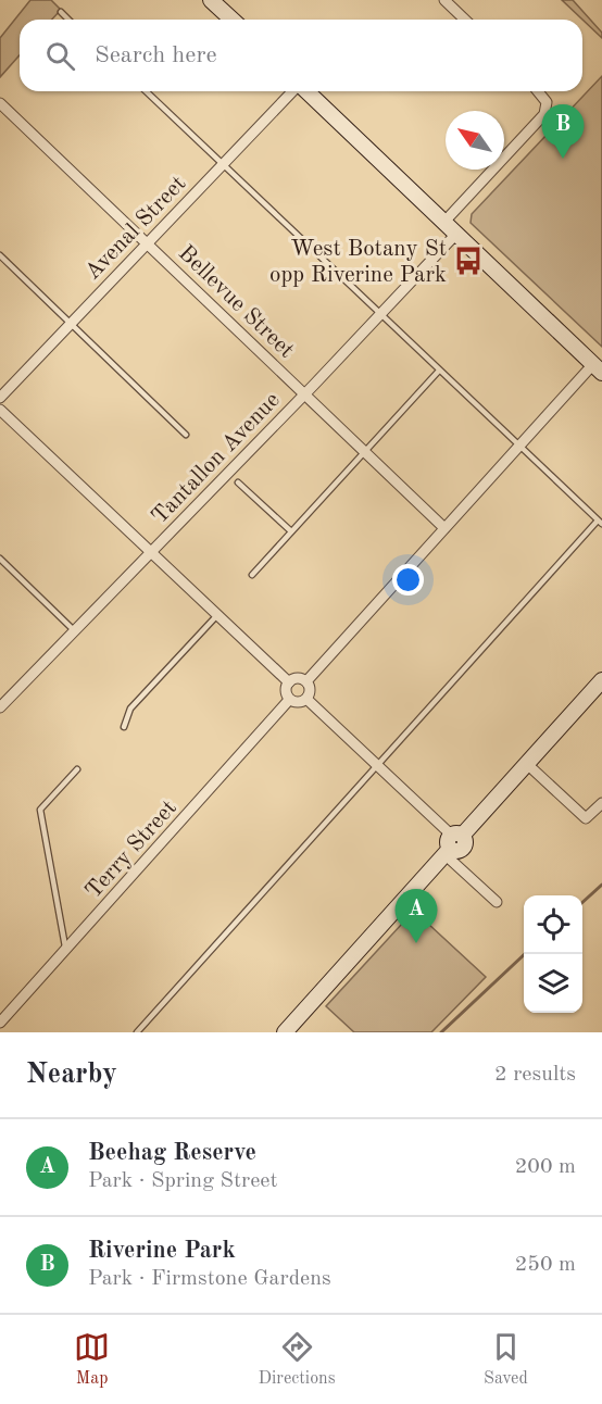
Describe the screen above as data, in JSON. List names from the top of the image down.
{
  "streets": {
    "street": [
      "Avenal Street",
      "Bellevue Street",
      "Tantallon Avenue",
      "Terry Street"
    ]
  },
  "crossings": [
    ["Avenal Street", "Bellevue Street"],
    ["Bellevue Street", "Tantallon Avenue"]
  ],
  "places": {
    "bus stop": ["West Botany St opp Riverine Park"]
  },
  "north": "top left",
  "page": {
    "search": "Search here",
    "pins": ["B", "A"],
    "heading": ["Nearby", "2 results"],
    "list": [
      {
        "mark": "A",
        "name": "Beehag Reserve",
        "note": "Park · Spring Street",
        "value": "200 m"
      },
      {
        "mark": "B",
        "name": "Riverine Park",
        "note": "Park · Firmstone Gardens",
        "value": "250 m"
      }
    ],
    "nav": ["Map", "Directions", "Saved"]
  }
}
